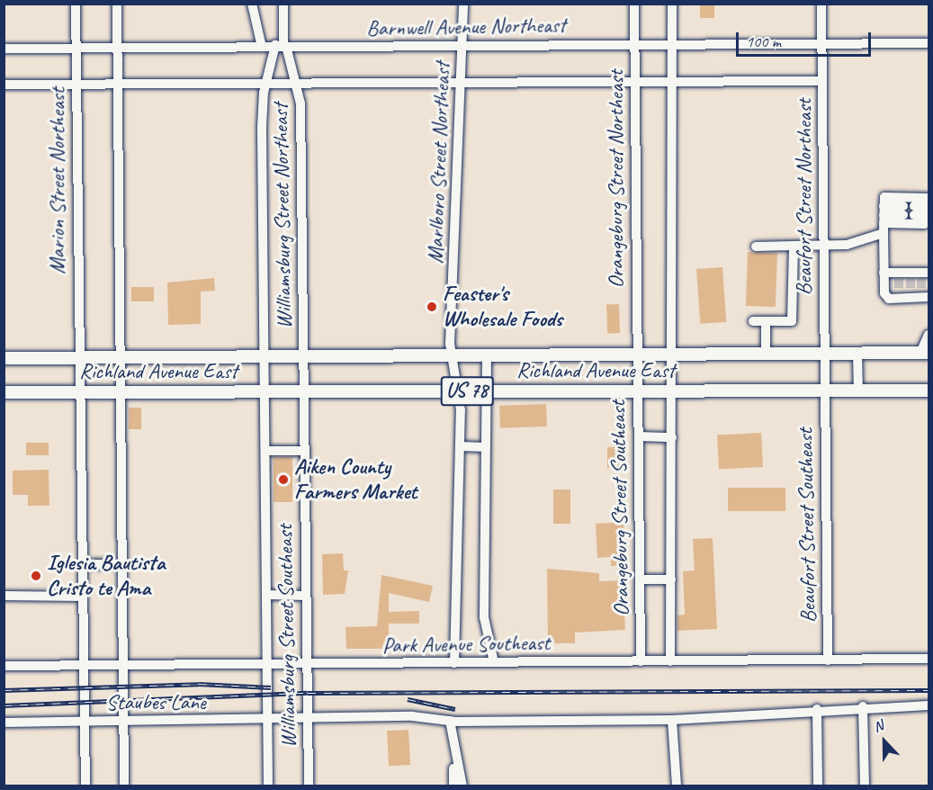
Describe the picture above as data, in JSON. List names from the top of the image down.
{
  "streets": {
    "main road": ["Richland Avenue East", "US 78"],
    "street": [
      "Barnwell Avenue Northeast",
      "Marlboro Street Northeast",
      "Orangeburg Street Northeast",
      "Marion Street Northeast",
      "Beaufort Street Northeast",
      "Williamsburg Street Northeast",
      "Orangeburg Street Southeast",
      "Beaufort Street Southeast",
      "Williamsburg Street Southeast",
      "Park Avenue Southeast",
      "Staubes Lane"
    ]
  },
  "crossings": [
    ["Barnwell Avenue Northeast", "Marlboro Street Northeast"],
    ["Barnwell Avenue Northeast", "Orangeburg Street Northeast"],
    ["Barnwell Avenue Northeast", "Marion Street Northeast"],
    ["Barnwell Avenue Northeast", "Beaufort Street Northeast"],
    ["Barnwell Avenue Northeast", "Williamsburg Street Northeast"],
    ["Marlboro Street Northeast", "Richland Avenue East"],
    ["Marlboro Street Northeast", "Park Avenue Southeast"],
    ["Orangeburg Street Northeast", "Richland Avenue East"],
    ["Orangeburg Street Northeast", "Orangeburg Street Southeast"],
    ["Marion Street Northeast", "Richland Avenue East"],
    ["Marion Street Northeast", "Park Avenue Southeast"],
    ["Marion Street Northeast", "Staubes Lane"],
    ["Beaufort Street Northeast", "Richland Avenue East"],
    ["Beaufort Street Northeast", "Beaufort Street Southeast"],
    ["Williamsburg Street Northeast", "Richland Avenue East"],
    ["Williamsburg Street Northeast", "Williamsburg Street Southeast"],
    ["Richland Avenue East", "Orangeburg Street Southeast"],
    ["Richland Avenue East", "Beaufort Street Southeast"],
    ["Richland Avenue East", "Williamsburg Street Southeast"],
    ["Orangeburg Street Southeast", "Park Avenue Southeast"],
    ["Beaufort Street Southeast", "Park Avenue Southeast"],
    ["Williamsburg Street Southeast", "Park Avenue Southeast"],
    ["Williamsburg Street Southeast", "Staubes Lane"]
  ],
  "places": ["Feaster's Wholesale Foods", "Aiken County Farmers Market", "Iglesia Bautista Cristo te Ama"],
  "scale_bar": "100 m",
  "north": "top"
}
